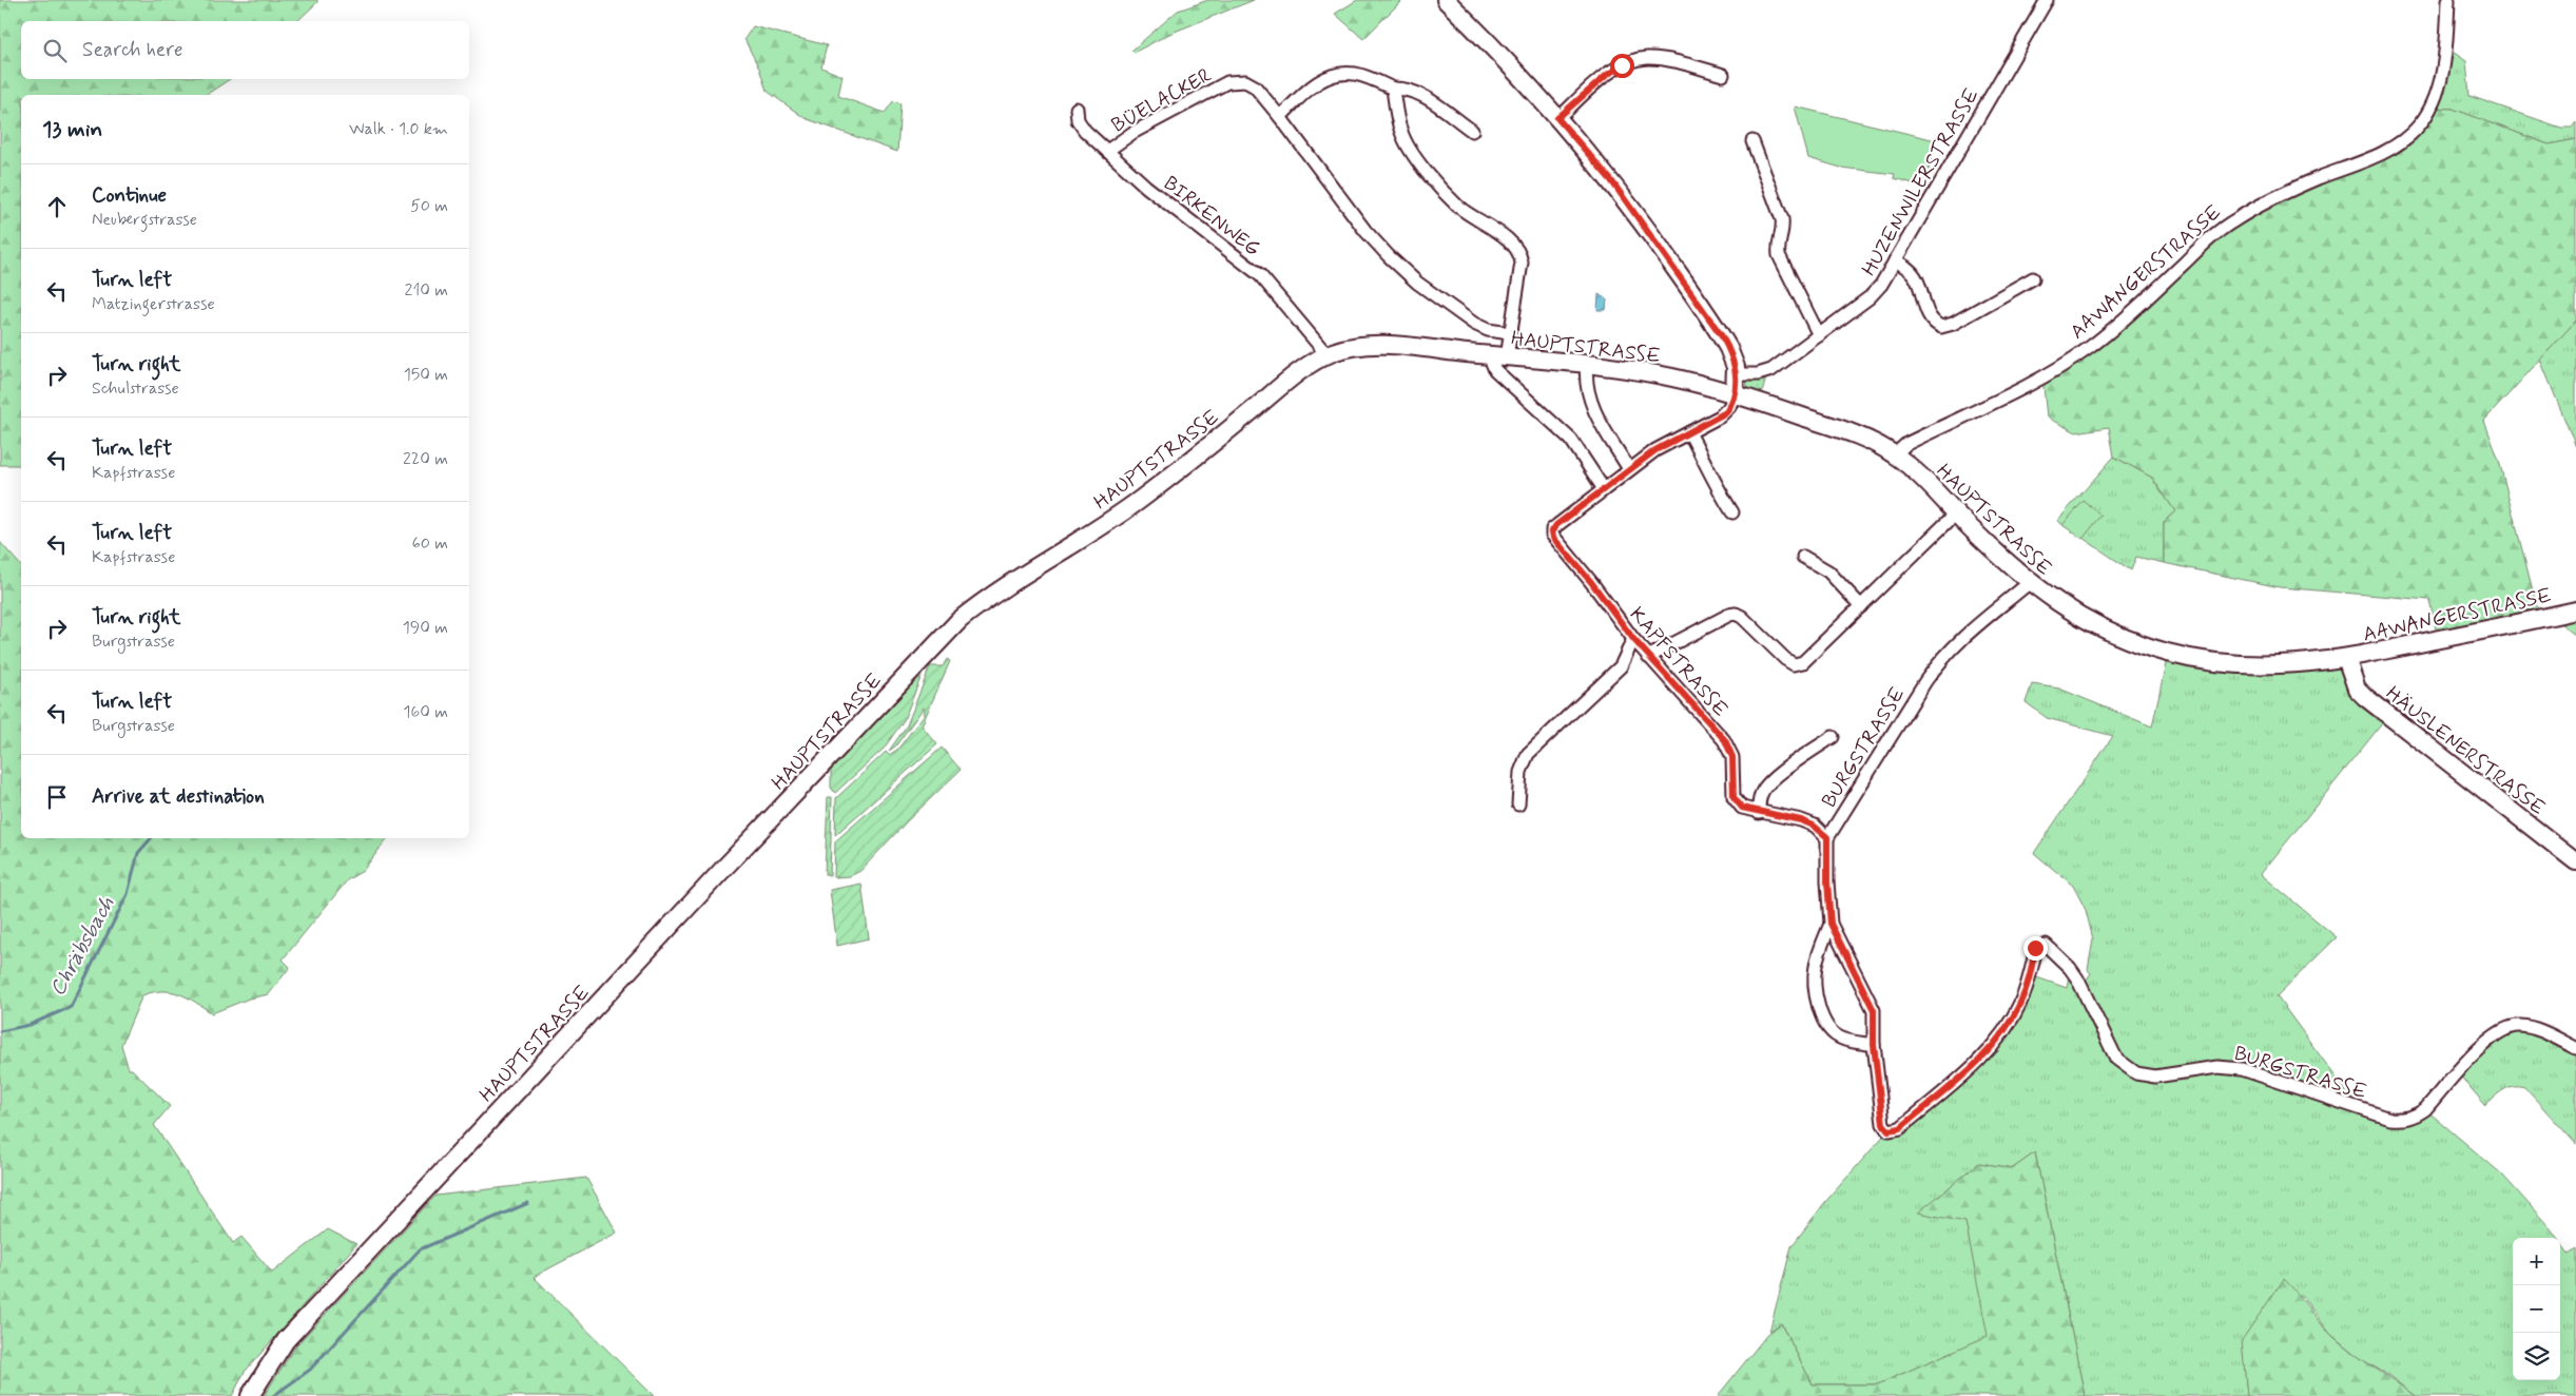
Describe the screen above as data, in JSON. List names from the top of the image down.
{
  "streets": {
    "street": [
      "BÜELACKER",
      "HUZENWILERSTRASSE",
      "BIRKENWEG",
      "AAWANGERSTRASSE",
      "HAUPTSTRASSE",
      "KAPFSTRASSE",
      "BURGSTRASSE",
      "HÄUSLENERSTRASSE"
    ]
  },
  "crossings": [
    ["BÜELACKER", "BIRKENWEG"],
    ["BIRKENWEG", "HAUPTSTRASSE"],
    ["AAWANGERSTRASSE", "HAUPTSTRASSE"],
    ["AAWANGERSTRASSE", "HÄUSLENERSTRASSE"],
    ["HAUPTSTRASSE", "BURGSTRASSE"],
    ["HAUPTSTRASSE", "HÄUSLENERSTRASSE"],
    ["KAPFSTRASSE", "BURGSTRASSE"]
  ],
  "water": ["Chräbsbach"],
  "page": {
    "search": "Search here",
    "heading": ["13 min", "Walk · 1.0 km"],
    "list": [
      ["Continue", "Neubergstrasse", "50 m"],
      ["Turn left", "Matzingerstrasse", "210 m"],
      ["Turn right", "Schulstrasse", "150 m"],
      ["Turn left", "Kapfstrasse", "220 m"],
      ["Turn left", "Kapfstrasse", "60 m"],
      ["Turn right", "Burgstrasse", "190 m"],
      ["Turn left", "Burgstrasse", "160 m"],
      "Arrive at destination"
    ],
    "map_buttons": ["+", "−"]
  }
}
